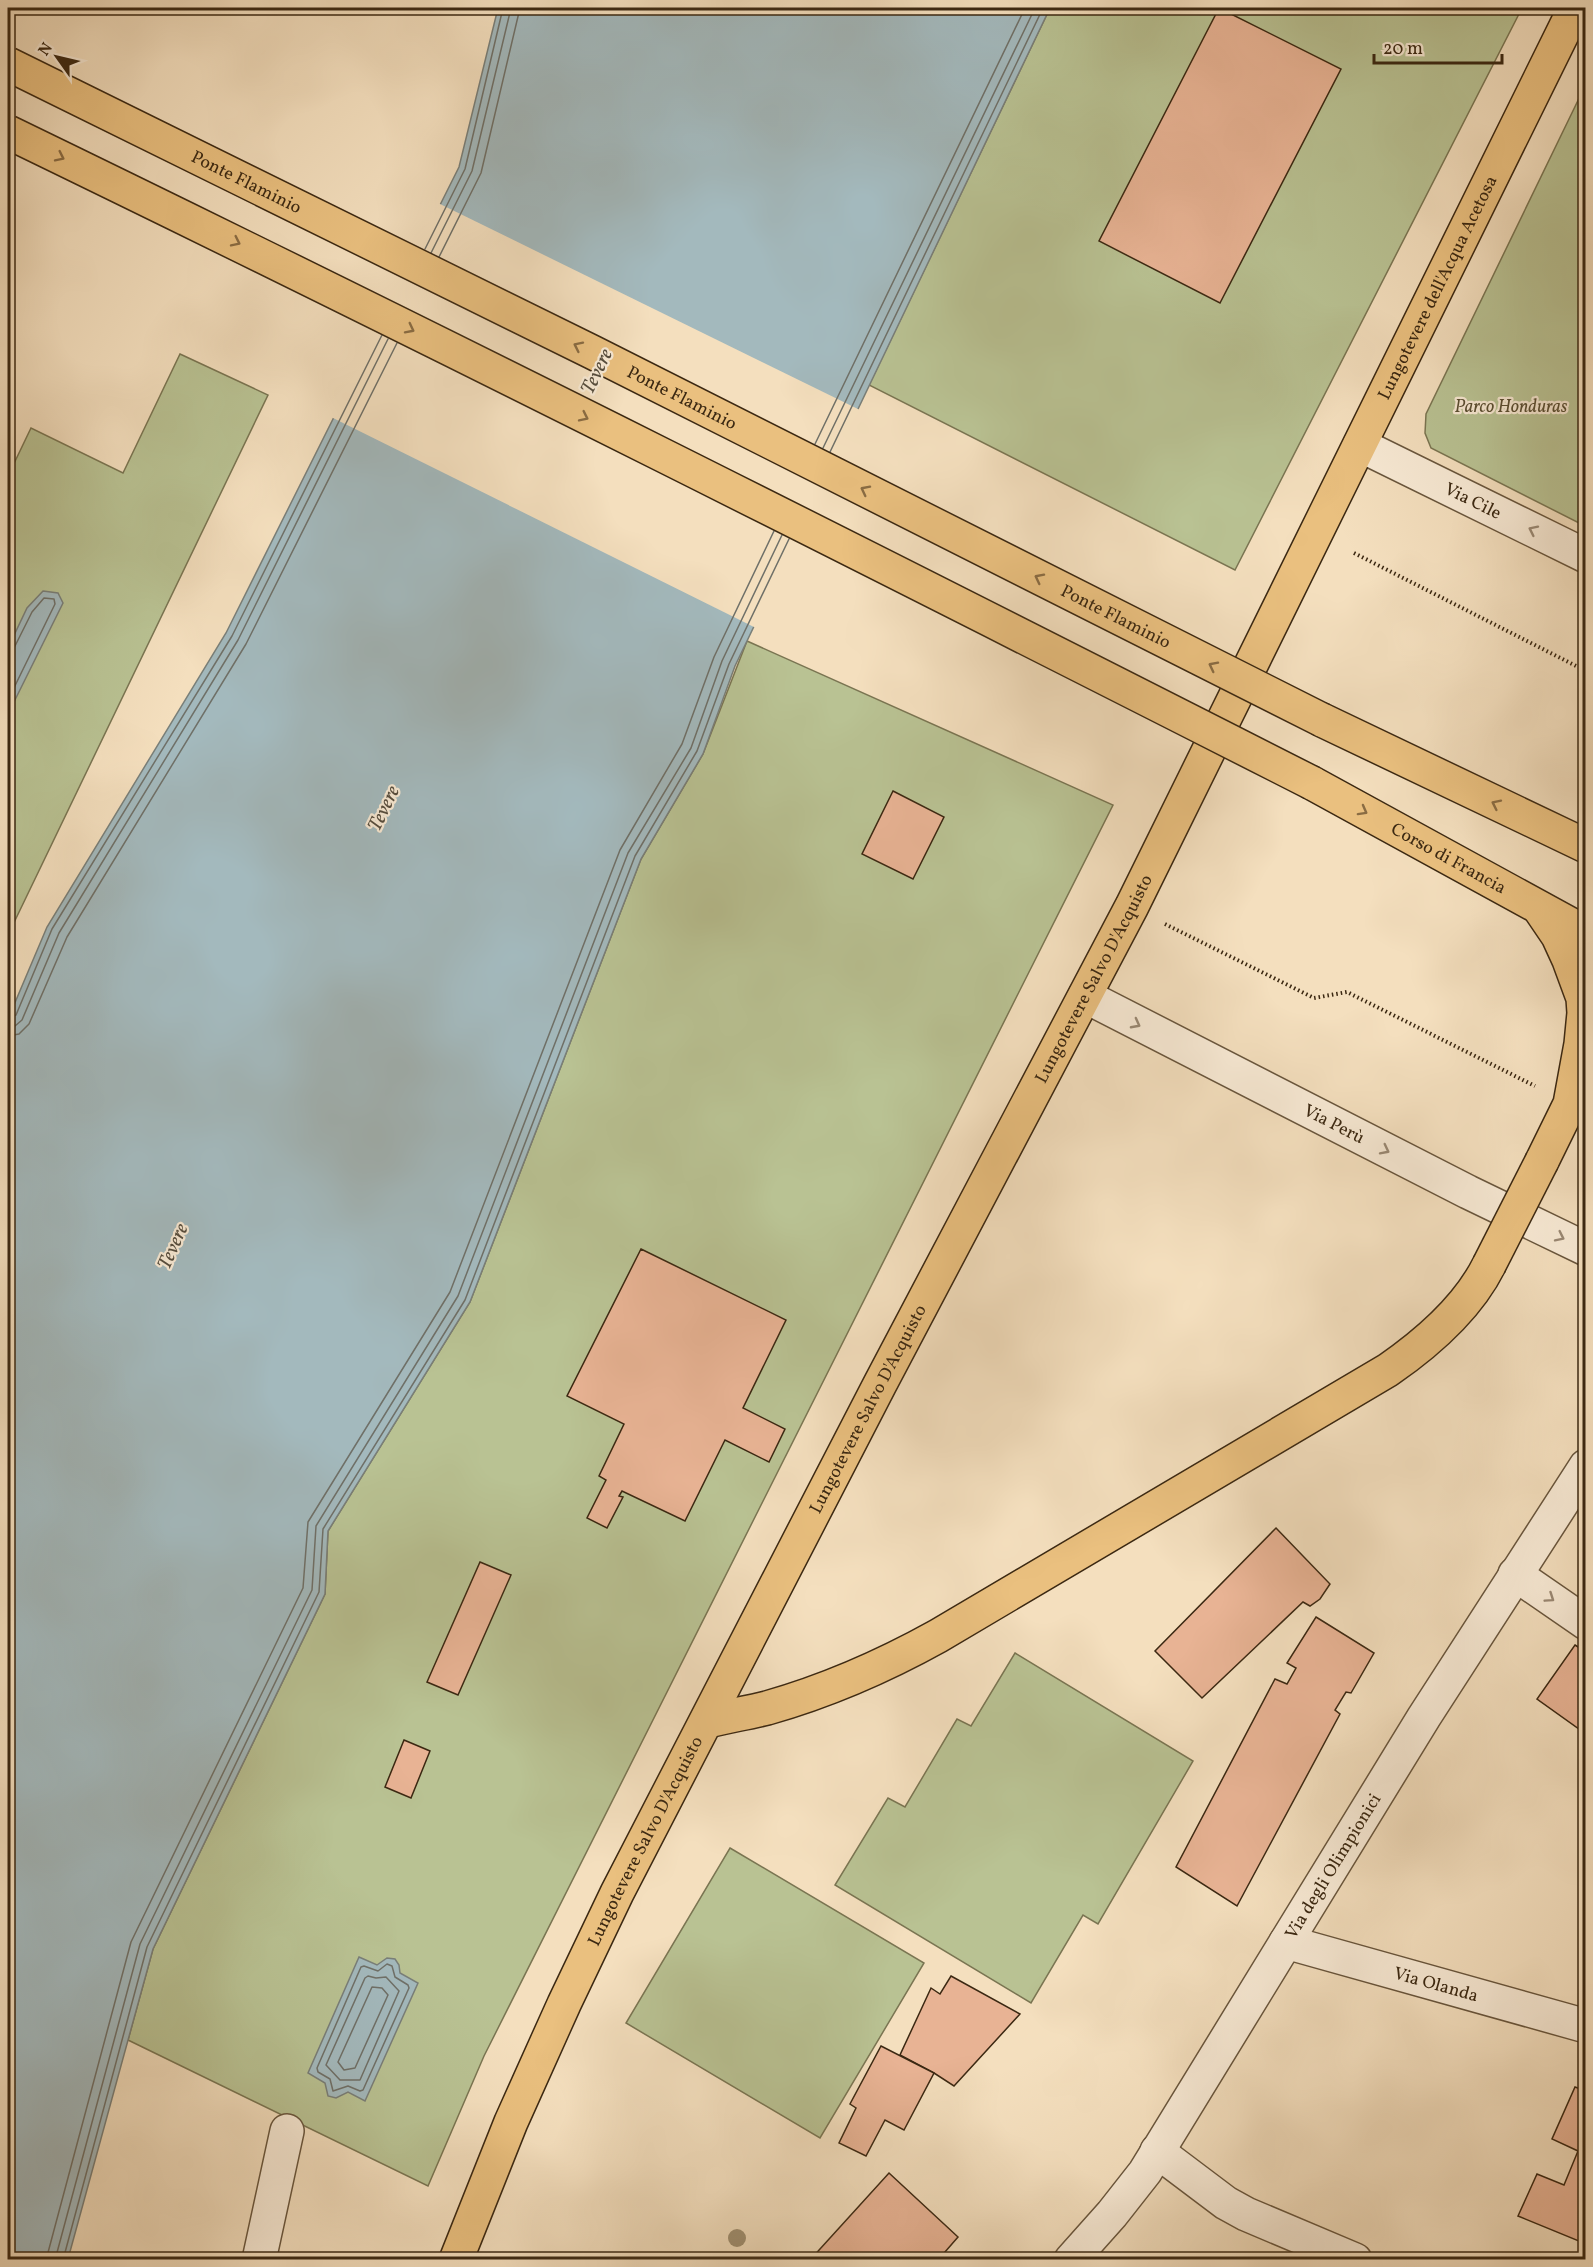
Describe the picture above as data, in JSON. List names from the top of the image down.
{
  "streets": {
    "main road": [
      "Ponte Flaminio",
      "Lungotevere dell'Acqua Acetosa",
      "Corso di Francia",
      "Lungotevere Salvo D'Acquisto"
    ],
    "street": [
      "Via Cile",
      "Via Perù",
      "Via degli Olimpionici",
      "Via Olanda"
    ]
  },
  "crossings": [
    ["Lungotevere dell'Acqua Acetosa", "Via Cile"],
    ["Lungotevere dell'Acqua Acetosa", "Lungotevere Salvo D'Acquisto"],
    ["Lungotevere Salvo D'Acquisto", "Via Perù"],
    ["Via degli Olimpionici", "Via Olanda"]
  ],
  "one_way": [
    "Ponte Flaminio",
    "Via Cile",
    "Corso di Francia",
    "Via Perù"
  ],
  "water": ["Tevere"],
  "parks": ["Parco Honduras"],
  "scale_bar": "20 m",
  "north": "top left"
}
